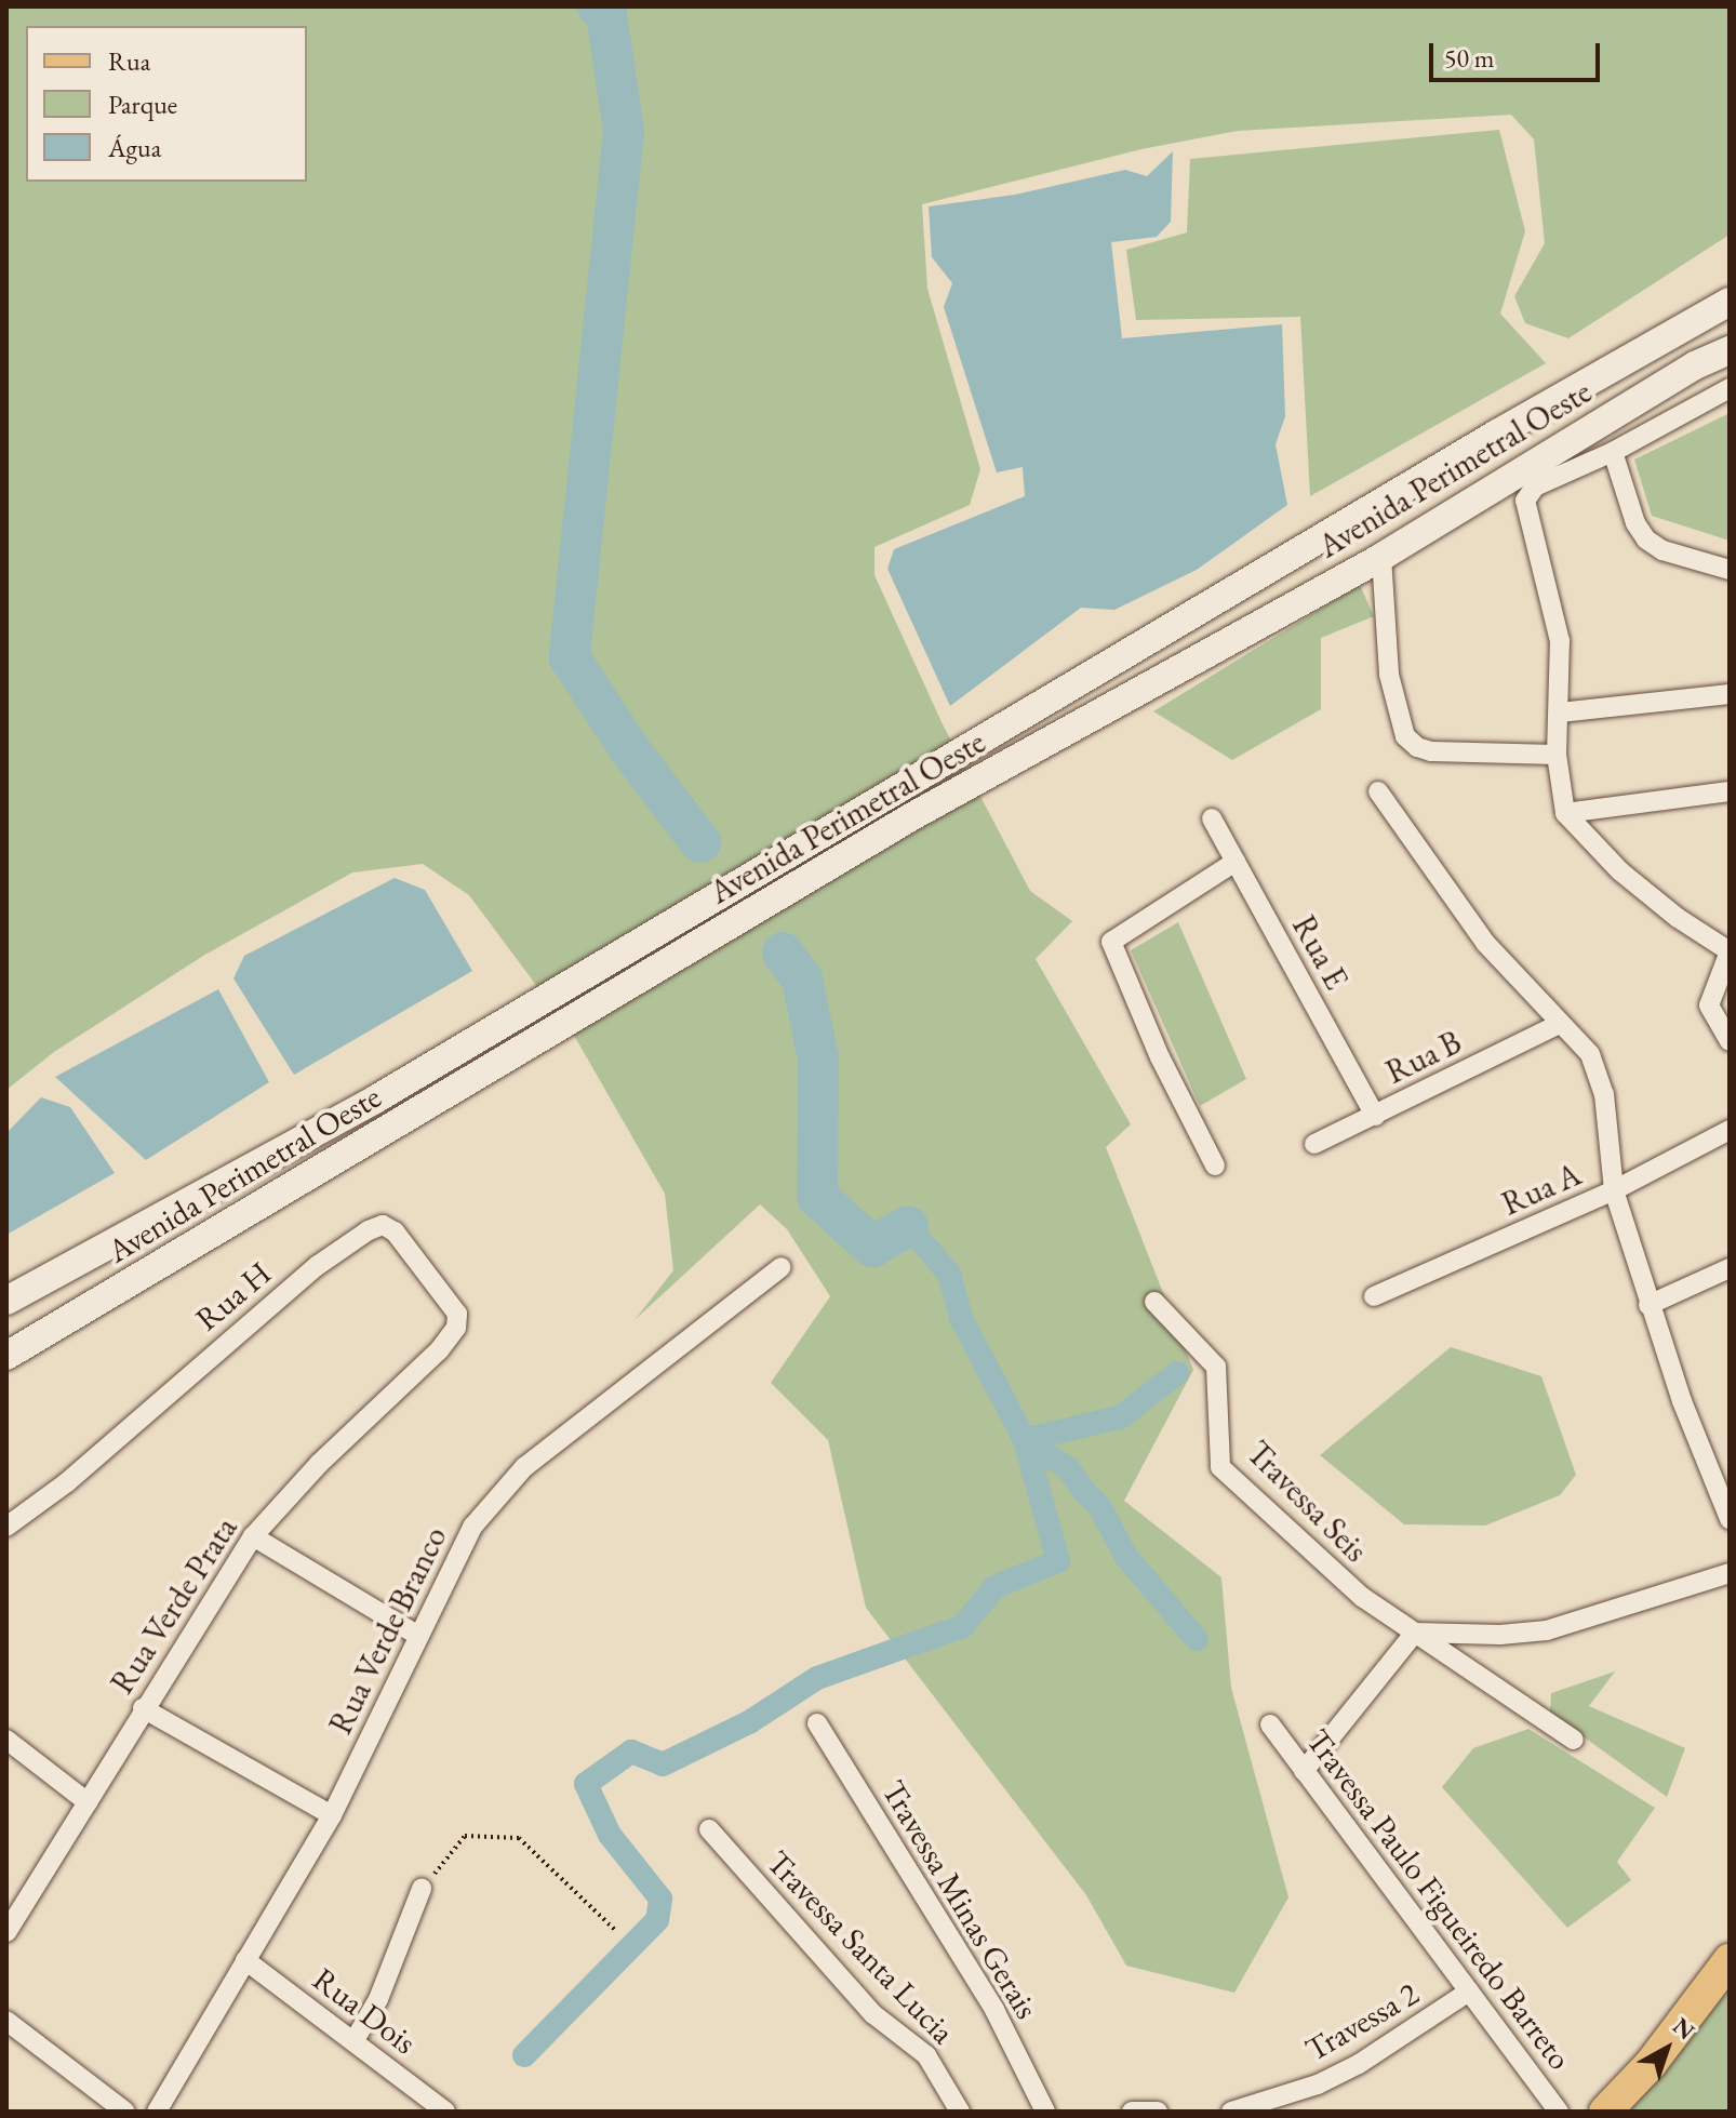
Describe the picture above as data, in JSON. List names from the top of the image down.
{
  "streets": {
    "main road": ["Avenida Perimetral Oeste"],
    "street": [
      "Rua E",
      "Rua B",
      "Rua A",
      "Rua H",
      "Travessa Seis",
      "Rua Verde Prata",
      "Rua Verde Branco",
      "Travessa Minas Gerais",
      "Travessa Paulo Figueiredo Barreto",
      "Travessa Santa Lucia",
      "Rua Dois",
      "Travessa 2"
    ]
  },
  "crossings": [
    ["Rua E", "Rua B"],
    ["Rua H", "Rua Verde Prata"],
    ["Rua Verde Branco", "Rua Dois"],
    ["Travessa Paulo Figueiredo Barreto", "Travessa 2"]
  ],
  "legend": ["Rua", "Parque", "Água"],
  "scale_bar": "50 m",
  "north": "top right"
}
